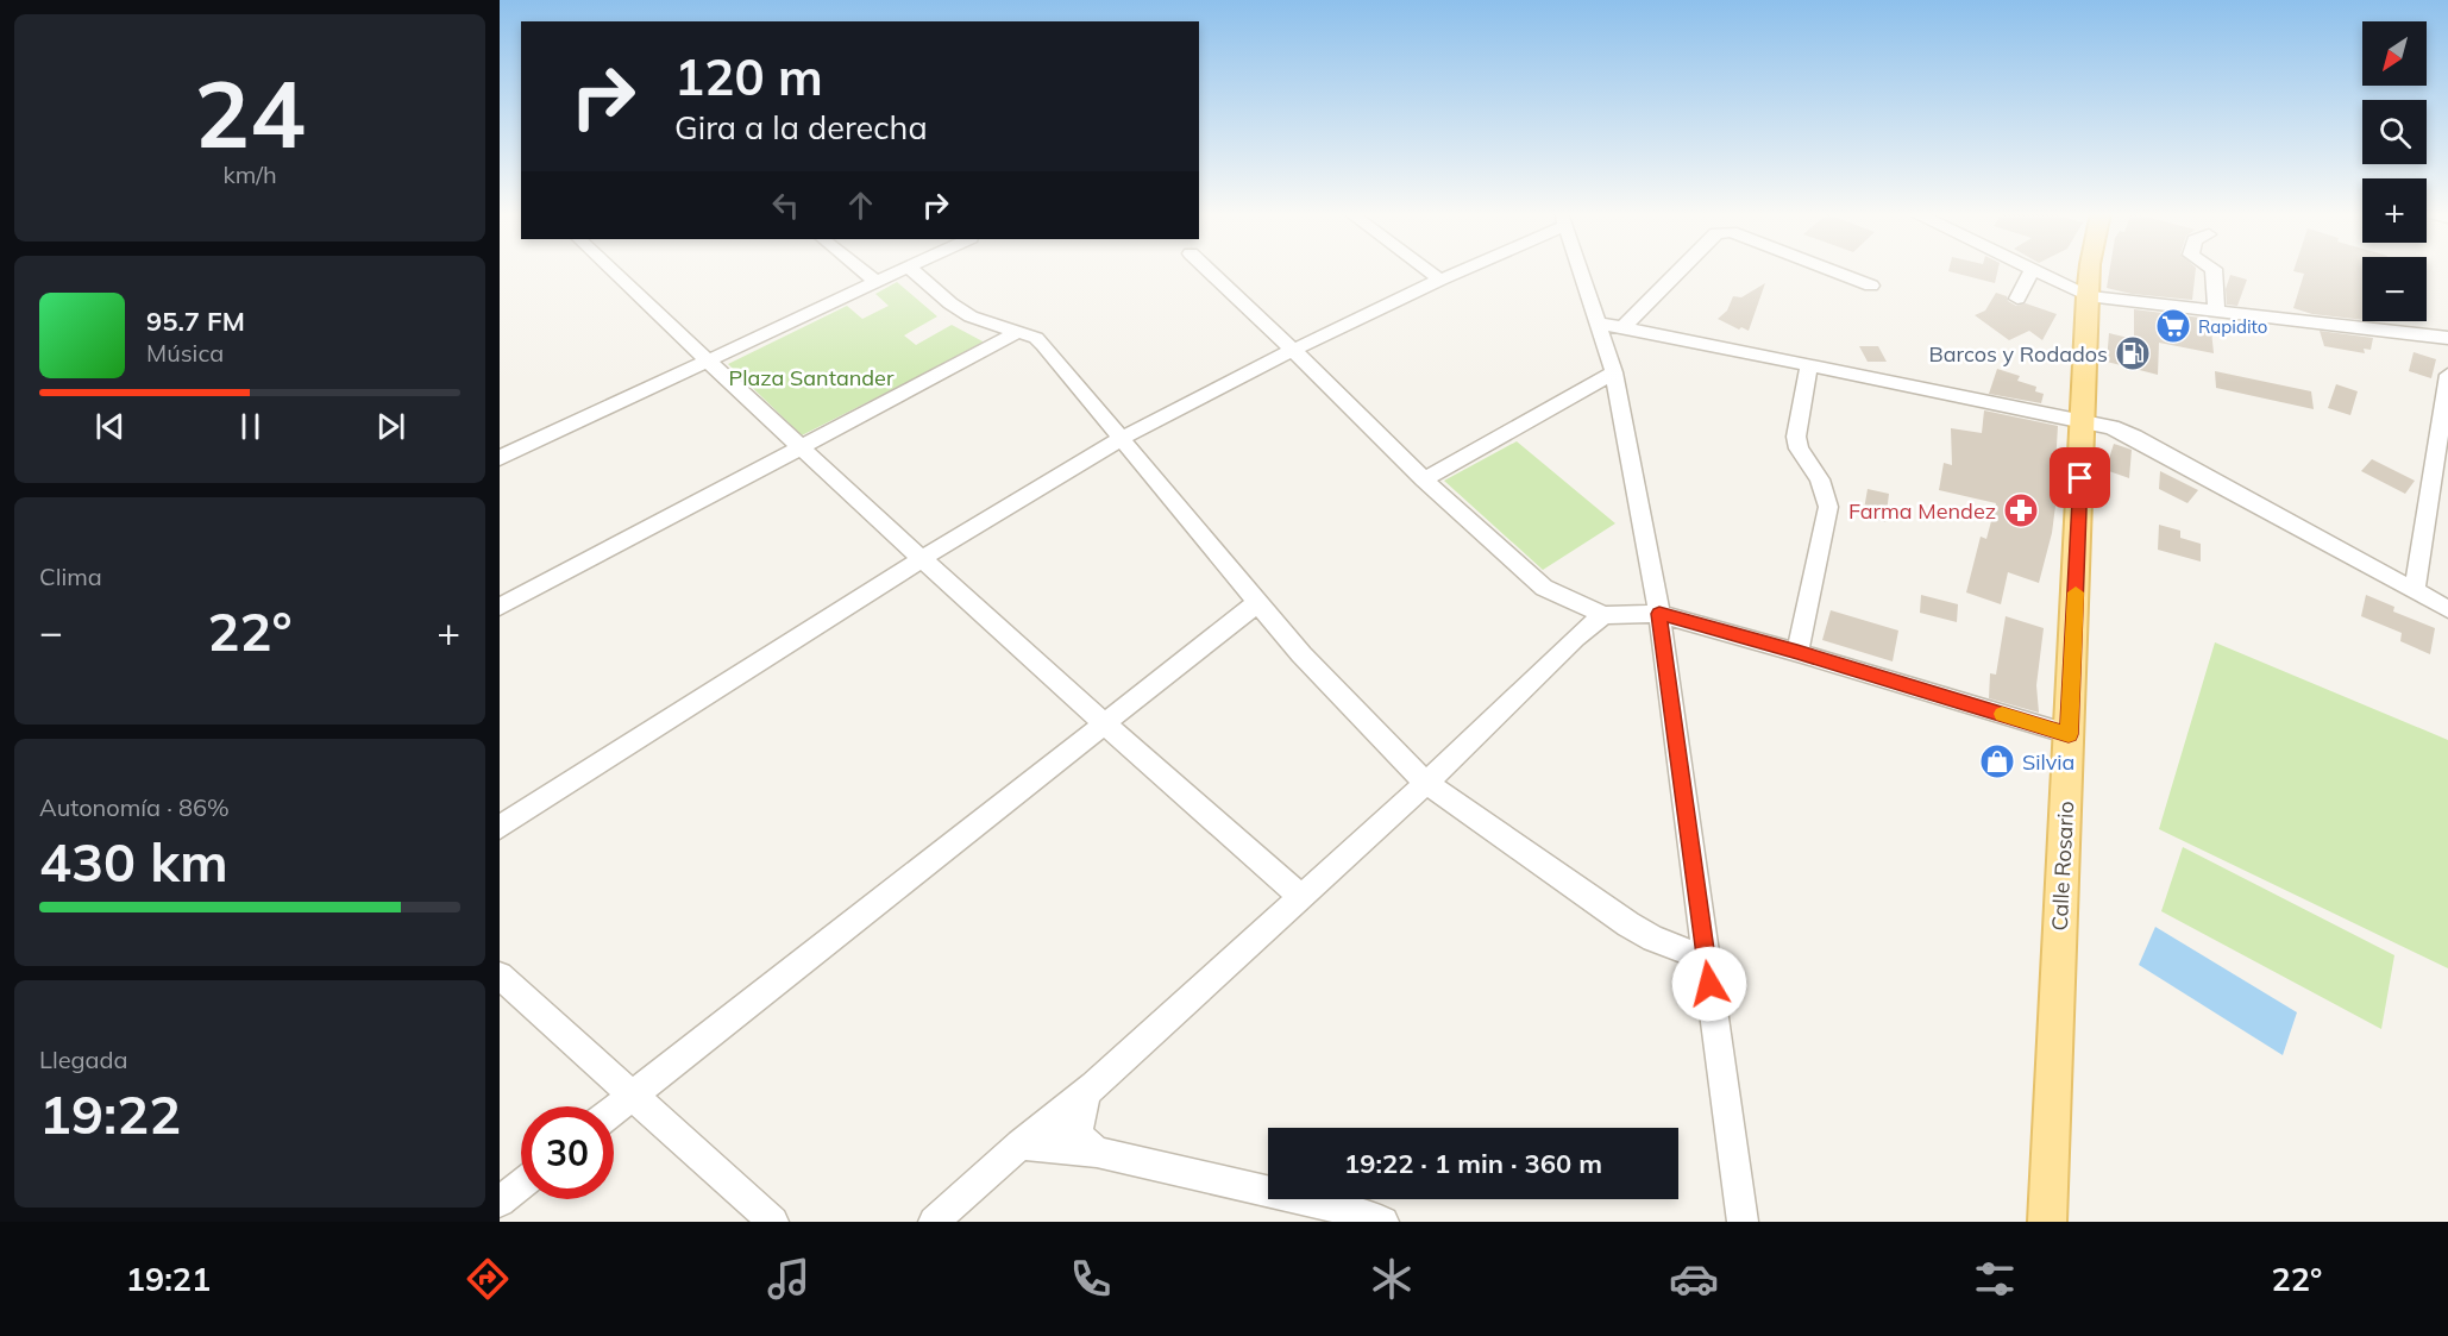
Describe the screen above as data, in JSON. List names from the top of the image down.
{
  "streets": {
    "main road": ["Calle Rosario"]
  },
  "parks": ["Plaza Santander"],
  "places": {
    "supermarket": ["Rapidito"],
    "fuel station": ["Barcos y Rodados"],
    "pharmacy": ["Farma Mendez"],
    "shop": ["Silvia"]
  },
  "north": "bottom left",
  "page": {
    "tile": [
      ["24", "km/h"],
      "Clima",
      ["Autonomía · 86%", "430 km"],
      ["Llegada", "19:22"]
    ],
    "map_buttons": ["+", "−"],
    "turn": ["120 m", "Gira a la derecha"],
    "song": ["95.7 FM", "Música"],
    "heat": ["−", "22°", "+"],
    "limit": "30",
    "trip": "19:22 · 1 min · 360 m",
    "tabs": ["19:21", "22°"]
  }
}
